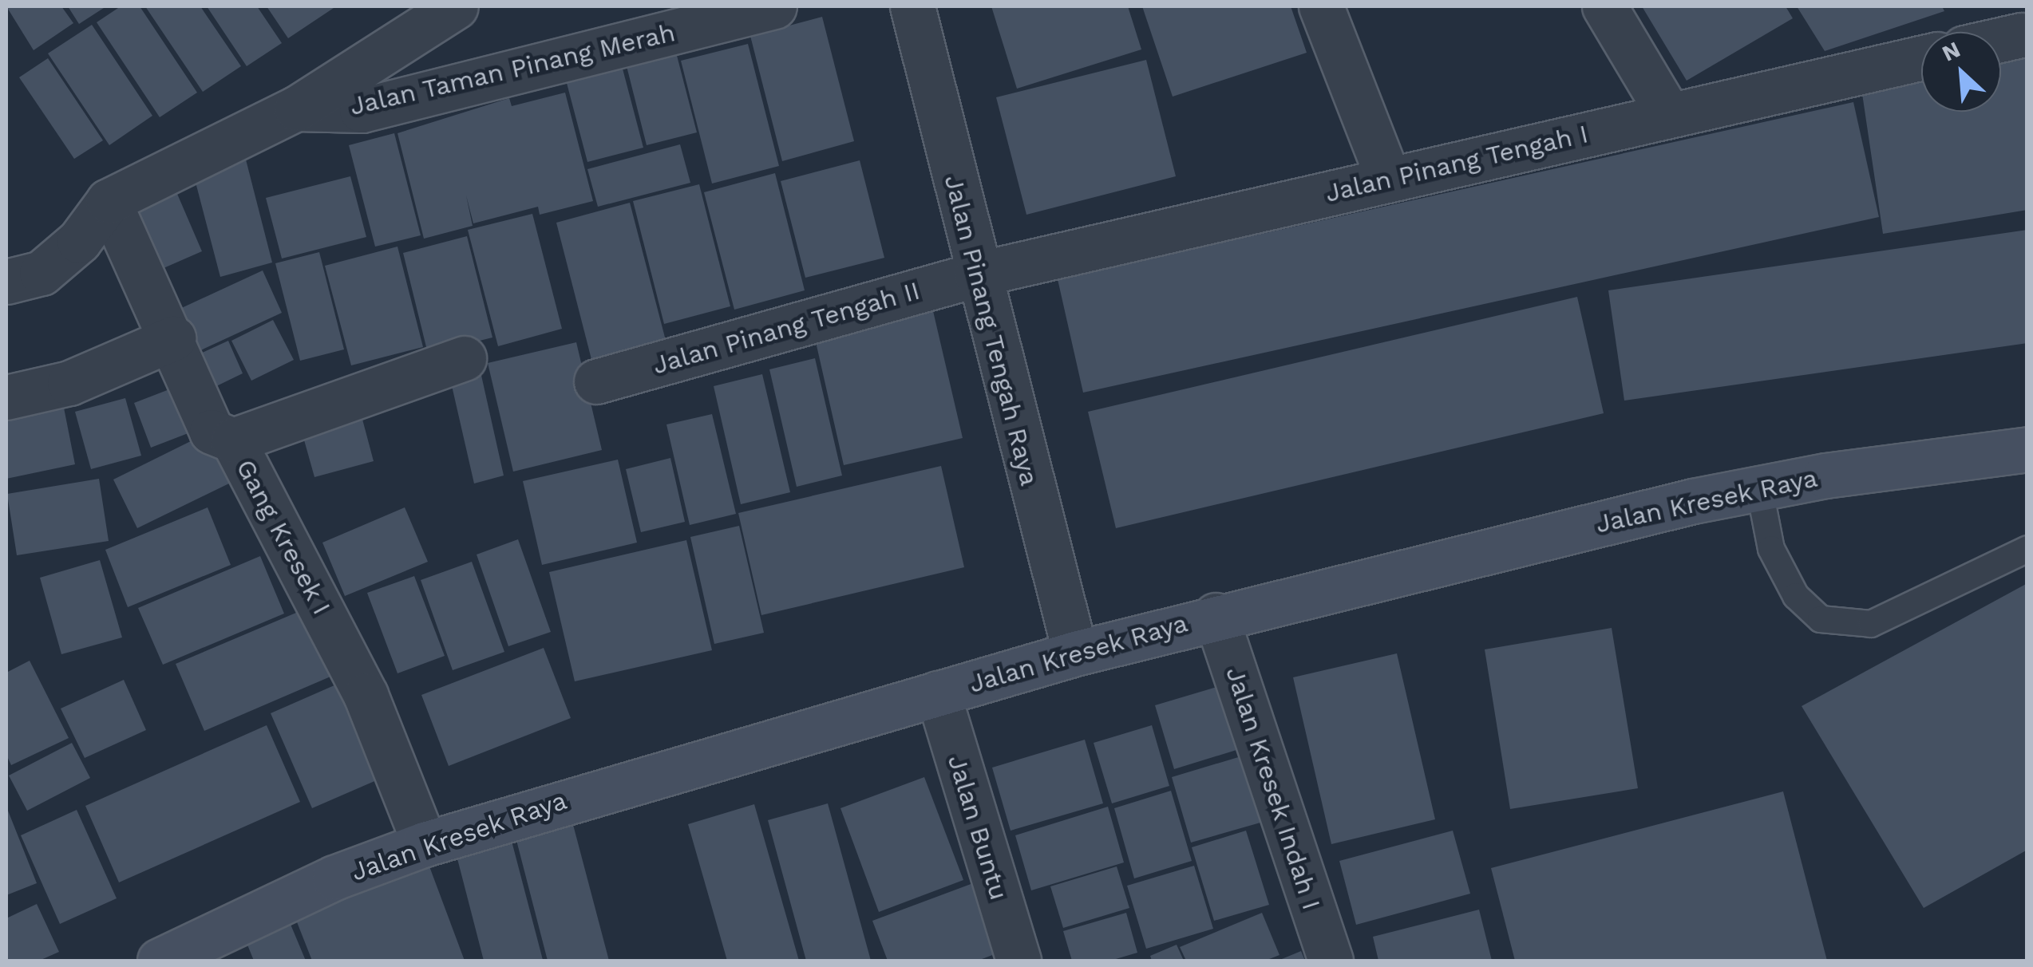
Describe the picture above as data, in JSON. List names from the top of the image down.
{
  "streets": {
    "street": [
      "Jalan Taman Pinang Merah",
      "Jalan Pinang Tengah I",
      "Jalan Pinang Tengah II",
      "Jalan Pinang Tengah Raya",
      "Jalan Kresek Raya",
      "Gang Kresek I",
      "Jalan Kresek Indah I",
      "Jalan Buntu"
    ]
  },
  "crossings": [
    ["Jalan Taman Pinang Merah", "Gang Kresek I"],
    ["Jalan Pinang Tengah I", "Jalan Pinang Tengah II"],
    ["Jalan Pinang Tengah I", "Jalan Pinang Tengah Raya"],
    ["Jalan Pinang Tengah II", "Jalan Pinang Tengah Raya"],
    ["Jalan Pinang Tengah Raya", "Jalan Kresek Raya"],
    ["Jalan Kresek Raya", "Gang Kresek I"],
    ["Jalan Kresek Raya", "Jalan Kresek Indah I"],
    ["Jalan Kresek Raya", "Jalan Buntu"]
  ],
  "north": "top left"
}
